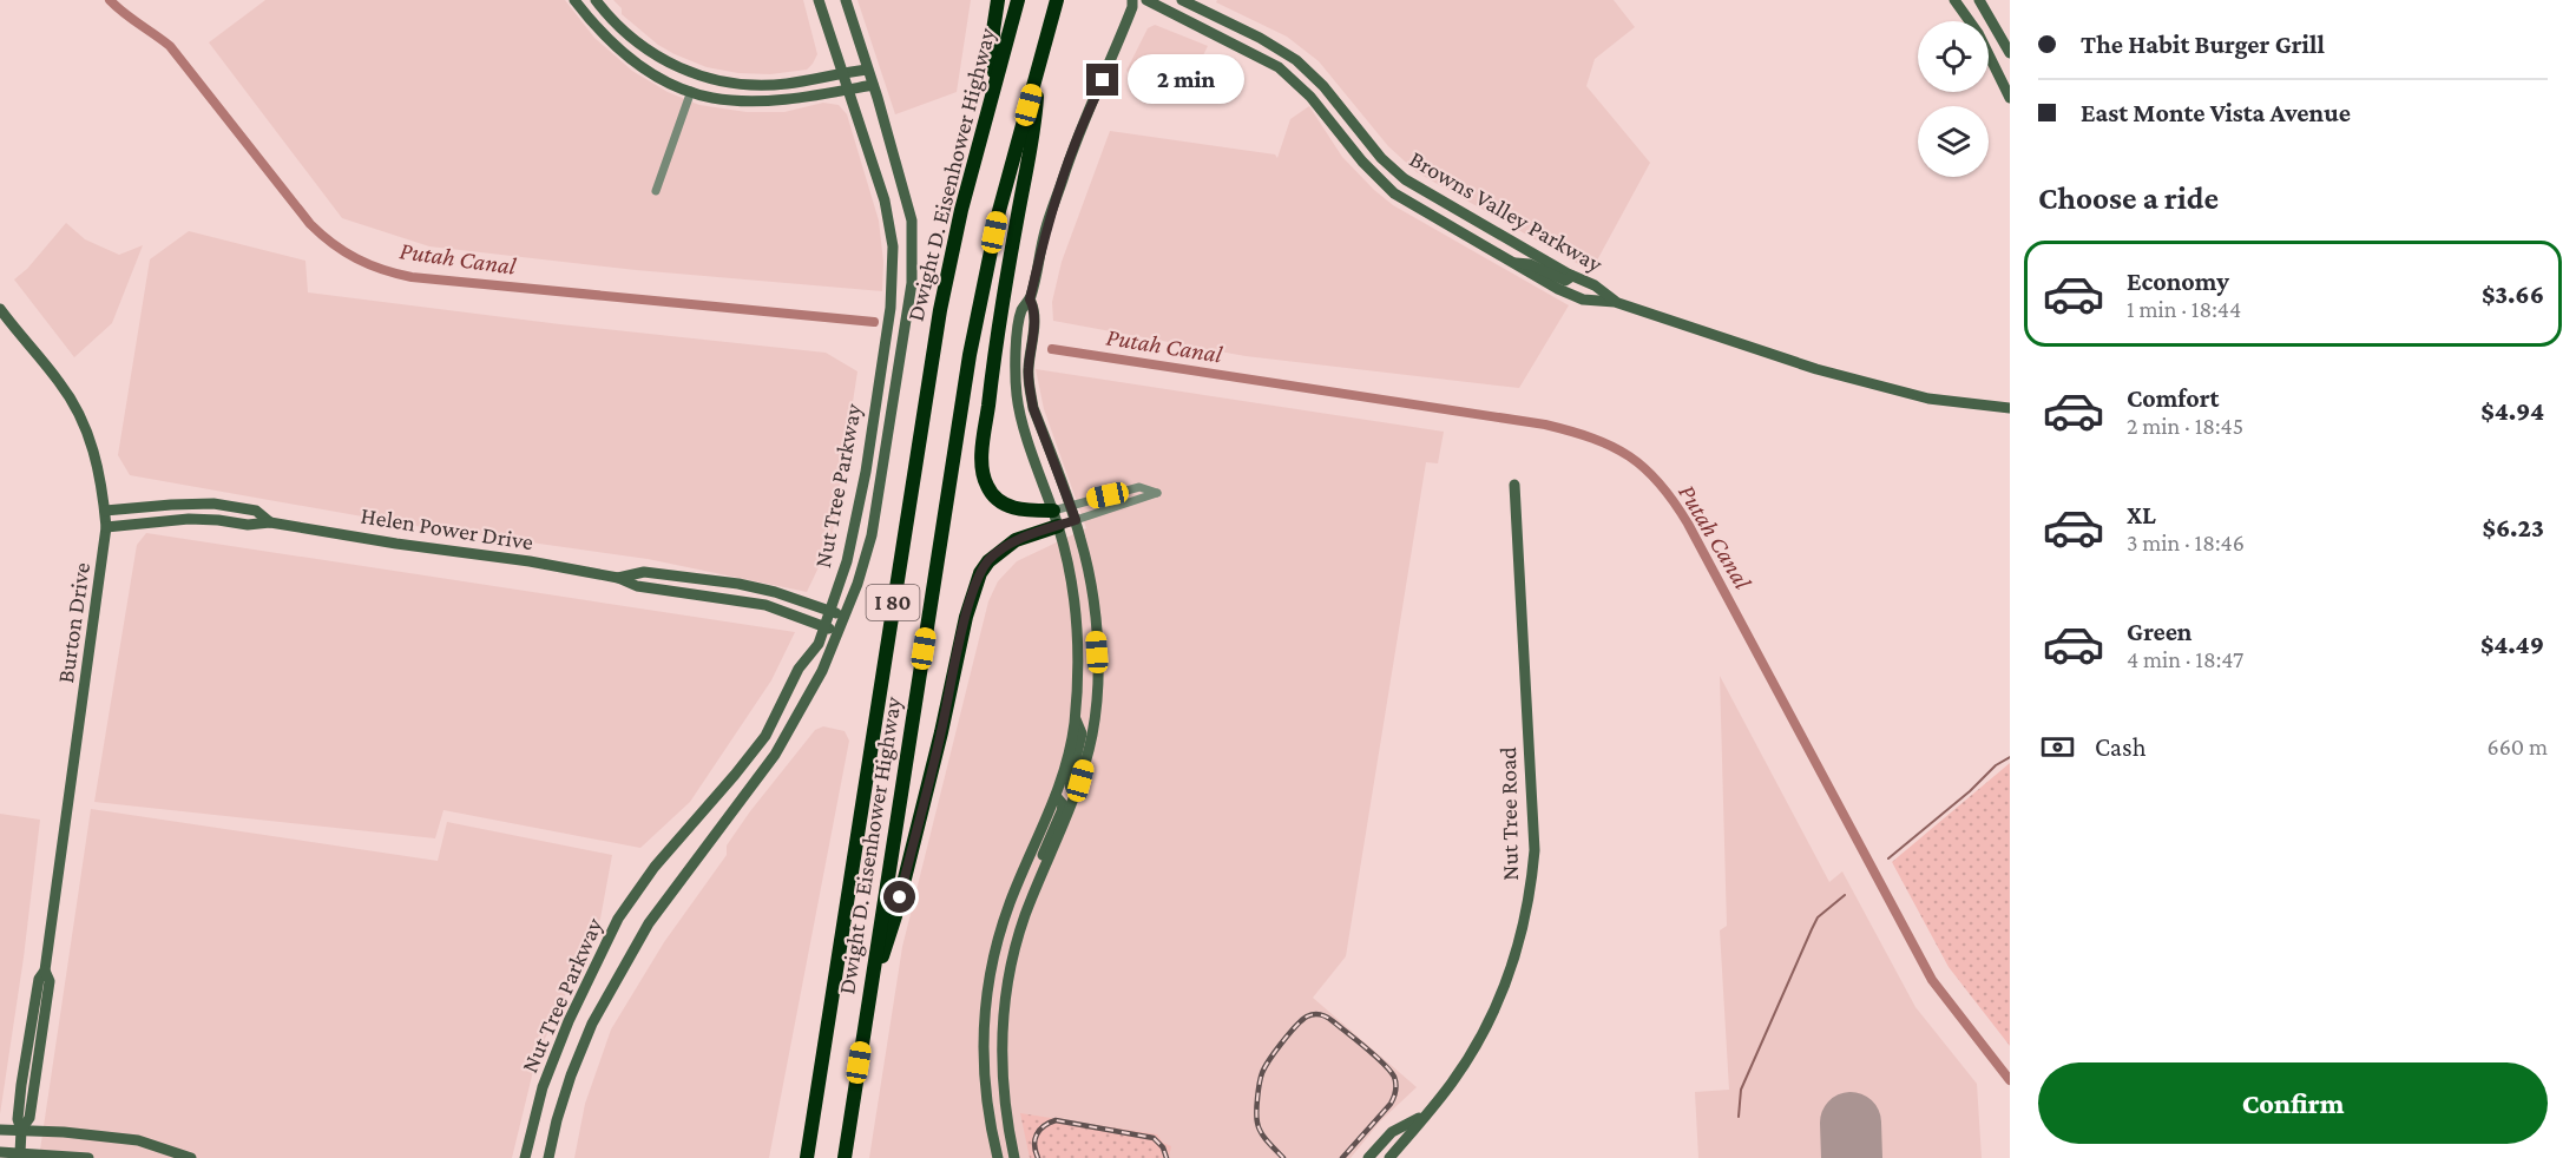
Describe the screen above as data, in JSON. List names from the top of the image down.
{
  "streets": {
    "highway": ["Dwight D. Eisenhower Highway", "I 80"],
    "main road": [
      "Browns Valley Parkway",
      "Nut Tree Parkway",
      "Helen Power Drive",
      "Burton Drive",
      "Nut Tree Road"
    ]
  },
  "crossings": [
    ["Nut Tree Parkway", "Helen Power Drive"],
    ["Helen Power Drive", "Burton Drive"]
  ],
  "water": ["Putah Canal"],
  "page": {
    "banner": ["The Habit Burger Grill", "East Monte Vista Avenue"],
    "bubble": "2 min",
    "heading": "Choose a ride",
    "list": [
      {
        "name": "Economy",
        "note": "1 min · 18:44",
        "value": "$3.66"
      },
      {
        "name": "Comfort",
        "note": "2 min · 18:45",
        "value": "$4.94"
      },
      {
        "name": "XL",
        "note": "3 min · 18:46",
        "value": "$6.23"
      },
      {
        "name": "Green",
        "note": "4 min · 18:47",
        "value": "$4.49"
      }
    ],
    "pay": ["Cash", "660 m"],
    "buttons": "Confirm"
  }
}
